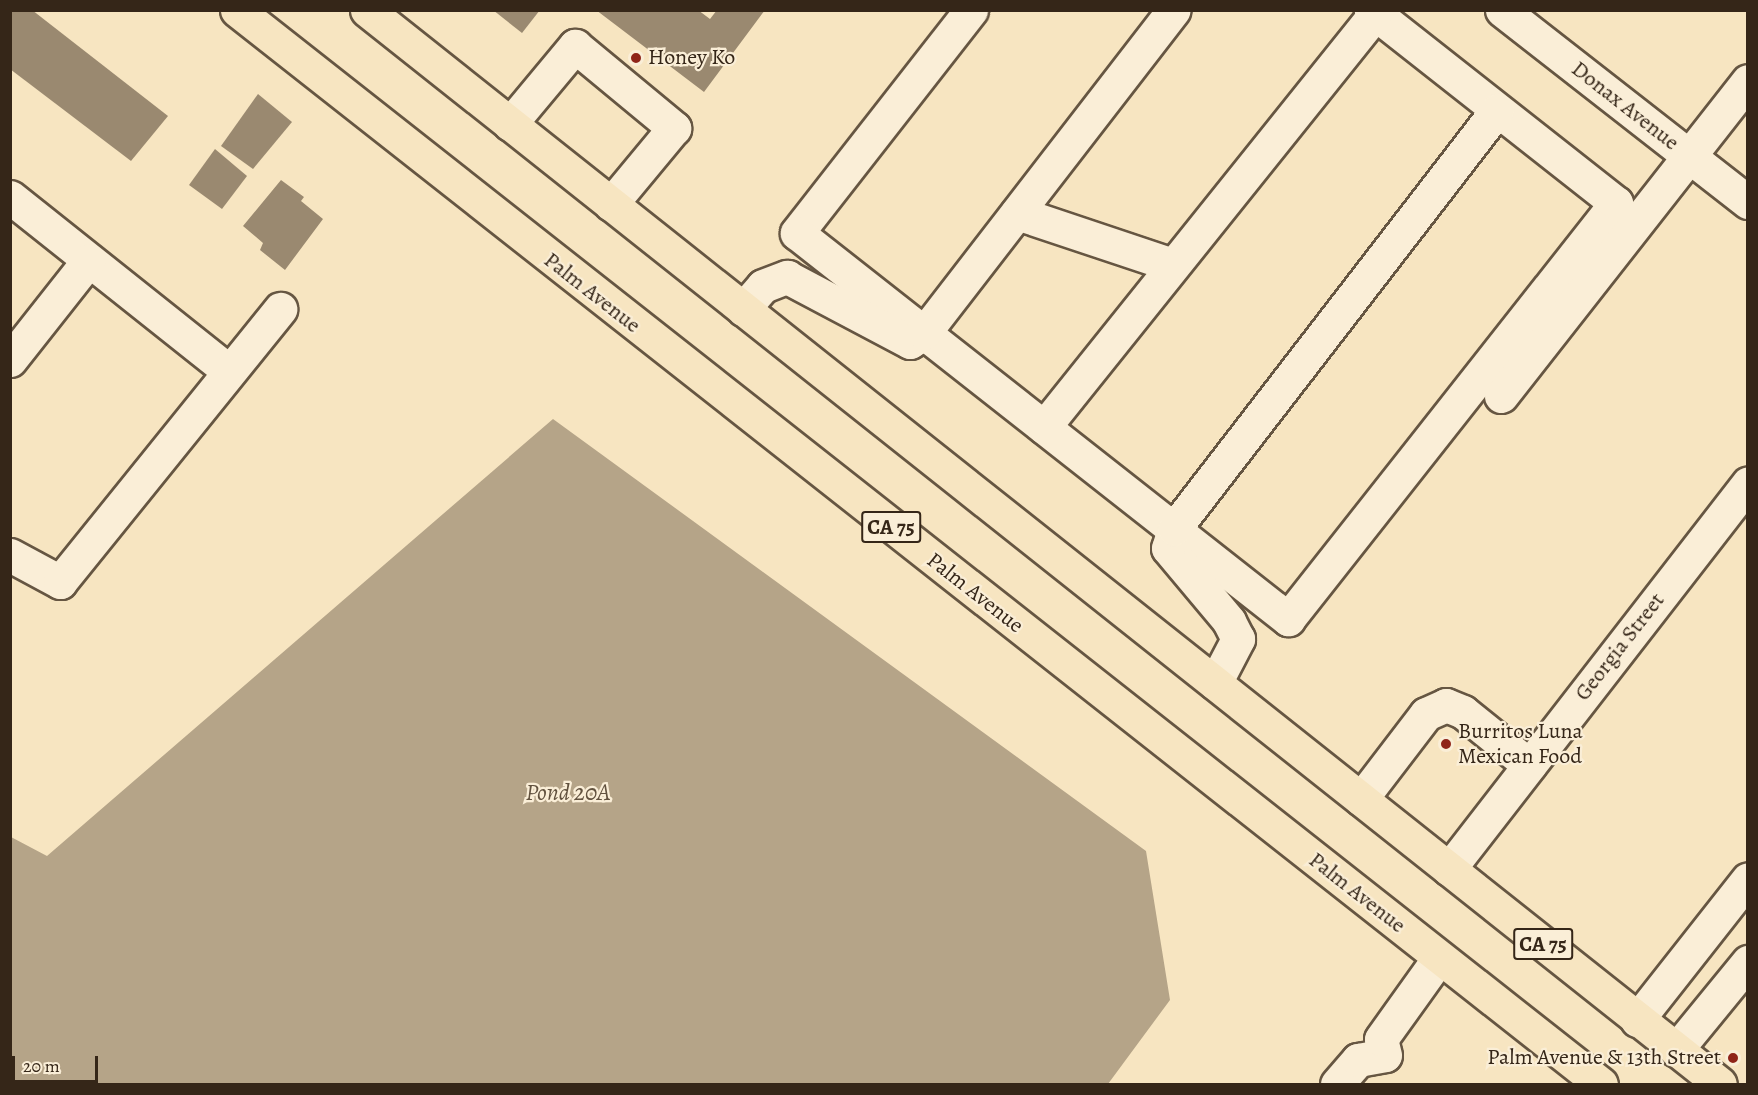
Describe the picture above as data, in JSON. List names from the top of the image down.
{
  "streets": {
    "highway": ["Palm Avenue", "CA 75"],
    "street": ["Donax Avenue", "Georgia Street"]
  },
  "crossings": [
    ["CA 75", "Georgia Street"]
  ],
  "water": ["Pond 20A"],
  "places": ["Honey Ko", "Burritos Luna Mexican Food", "Palm Avenue & 13th Street"],
  "scale_bar": "20 m"
}
